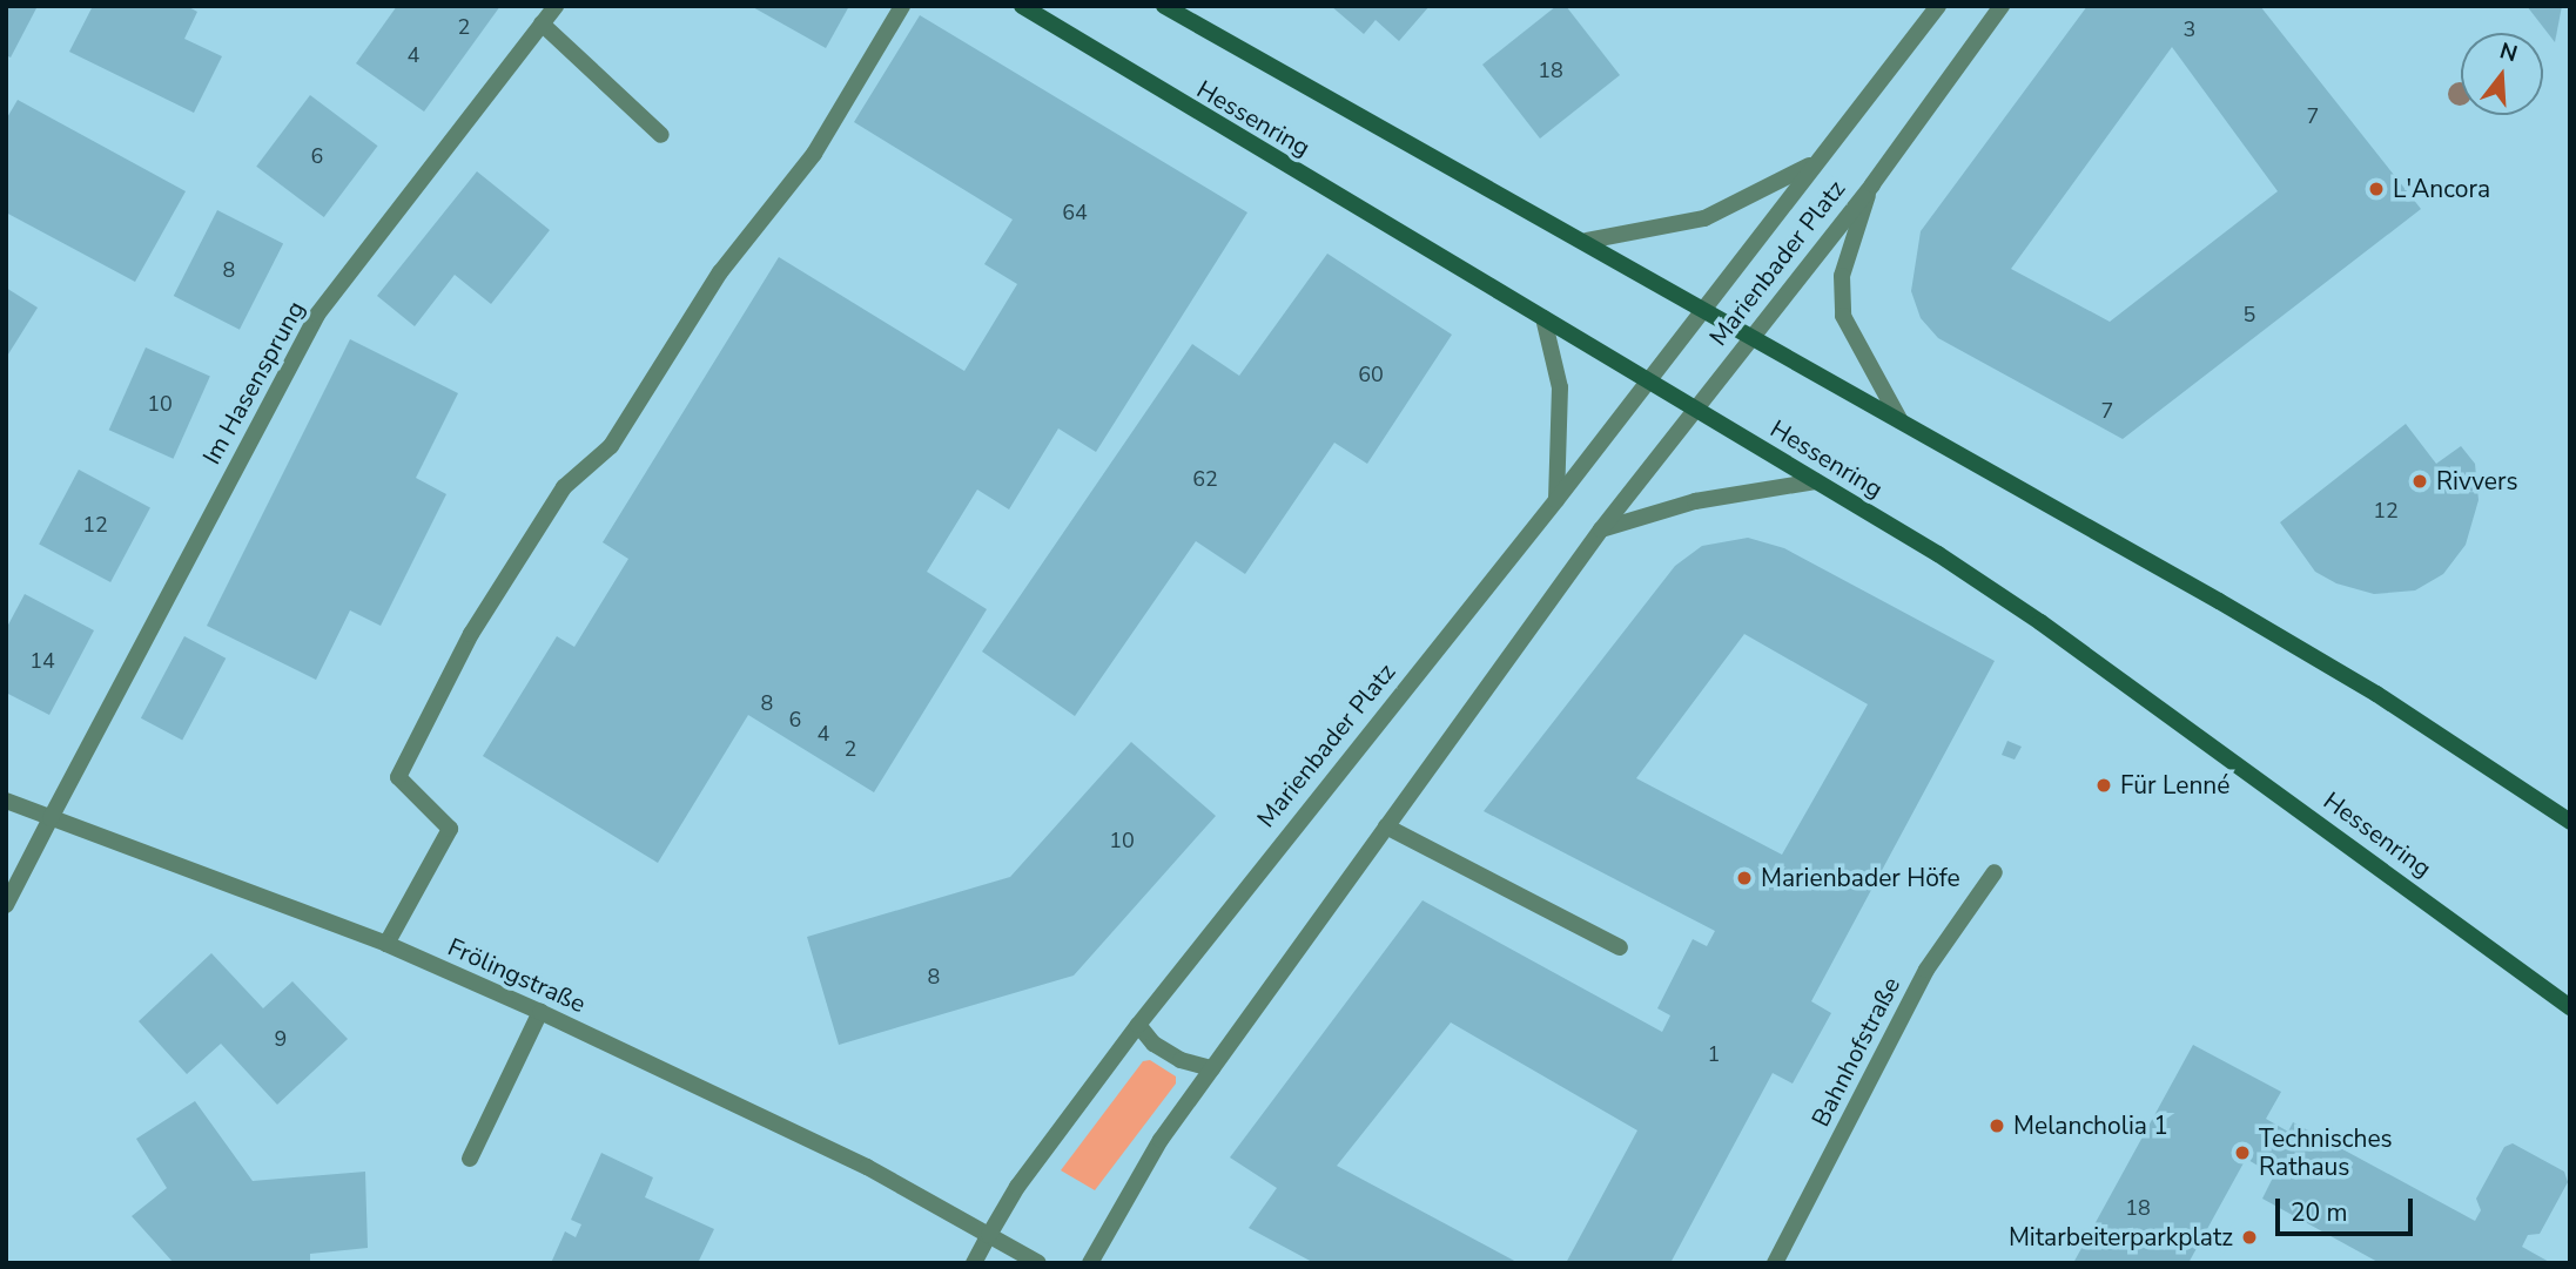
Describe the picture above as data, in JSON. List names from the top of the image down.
{
  "streets": {
    "street": [
      "Hessenring",
      "Marienbader Platz",
      "Im Hasensprung",
      "Frölingstraße",
      "Bahnhofstraße"
    ]
  },
  "crossings": [
    ["Hessenring", "Marienbader Platz"],
    ["Marienbader Platz", "Frölingstraße"],
    ["Im Hasensprung", "Frölingstraße"]
  ],
  "places": [
    "L'Ancora",
    "Rivvers",
    "Für Lenné",
    "Marienbader Höfe",
    "Melancholia 1",
    "Technisches Rathaus",
    "Mitarbeiterparkplatz"
  ],
  "house_numbers": [
    "2",
    "3",
    "4",
    "18",
    "7",
    "6",
    "64",
    "8",
    "5",
    "60",
    "10",
    "7",
    "62",
    "12",
    "12",
    "14",
    "8",
    "6",
    "4",
    "2",
    "10",
    "8",
    "9",
    "1",
    "18"
  ],
  "scale_bar": "20 m",
  "north": "top"
}
